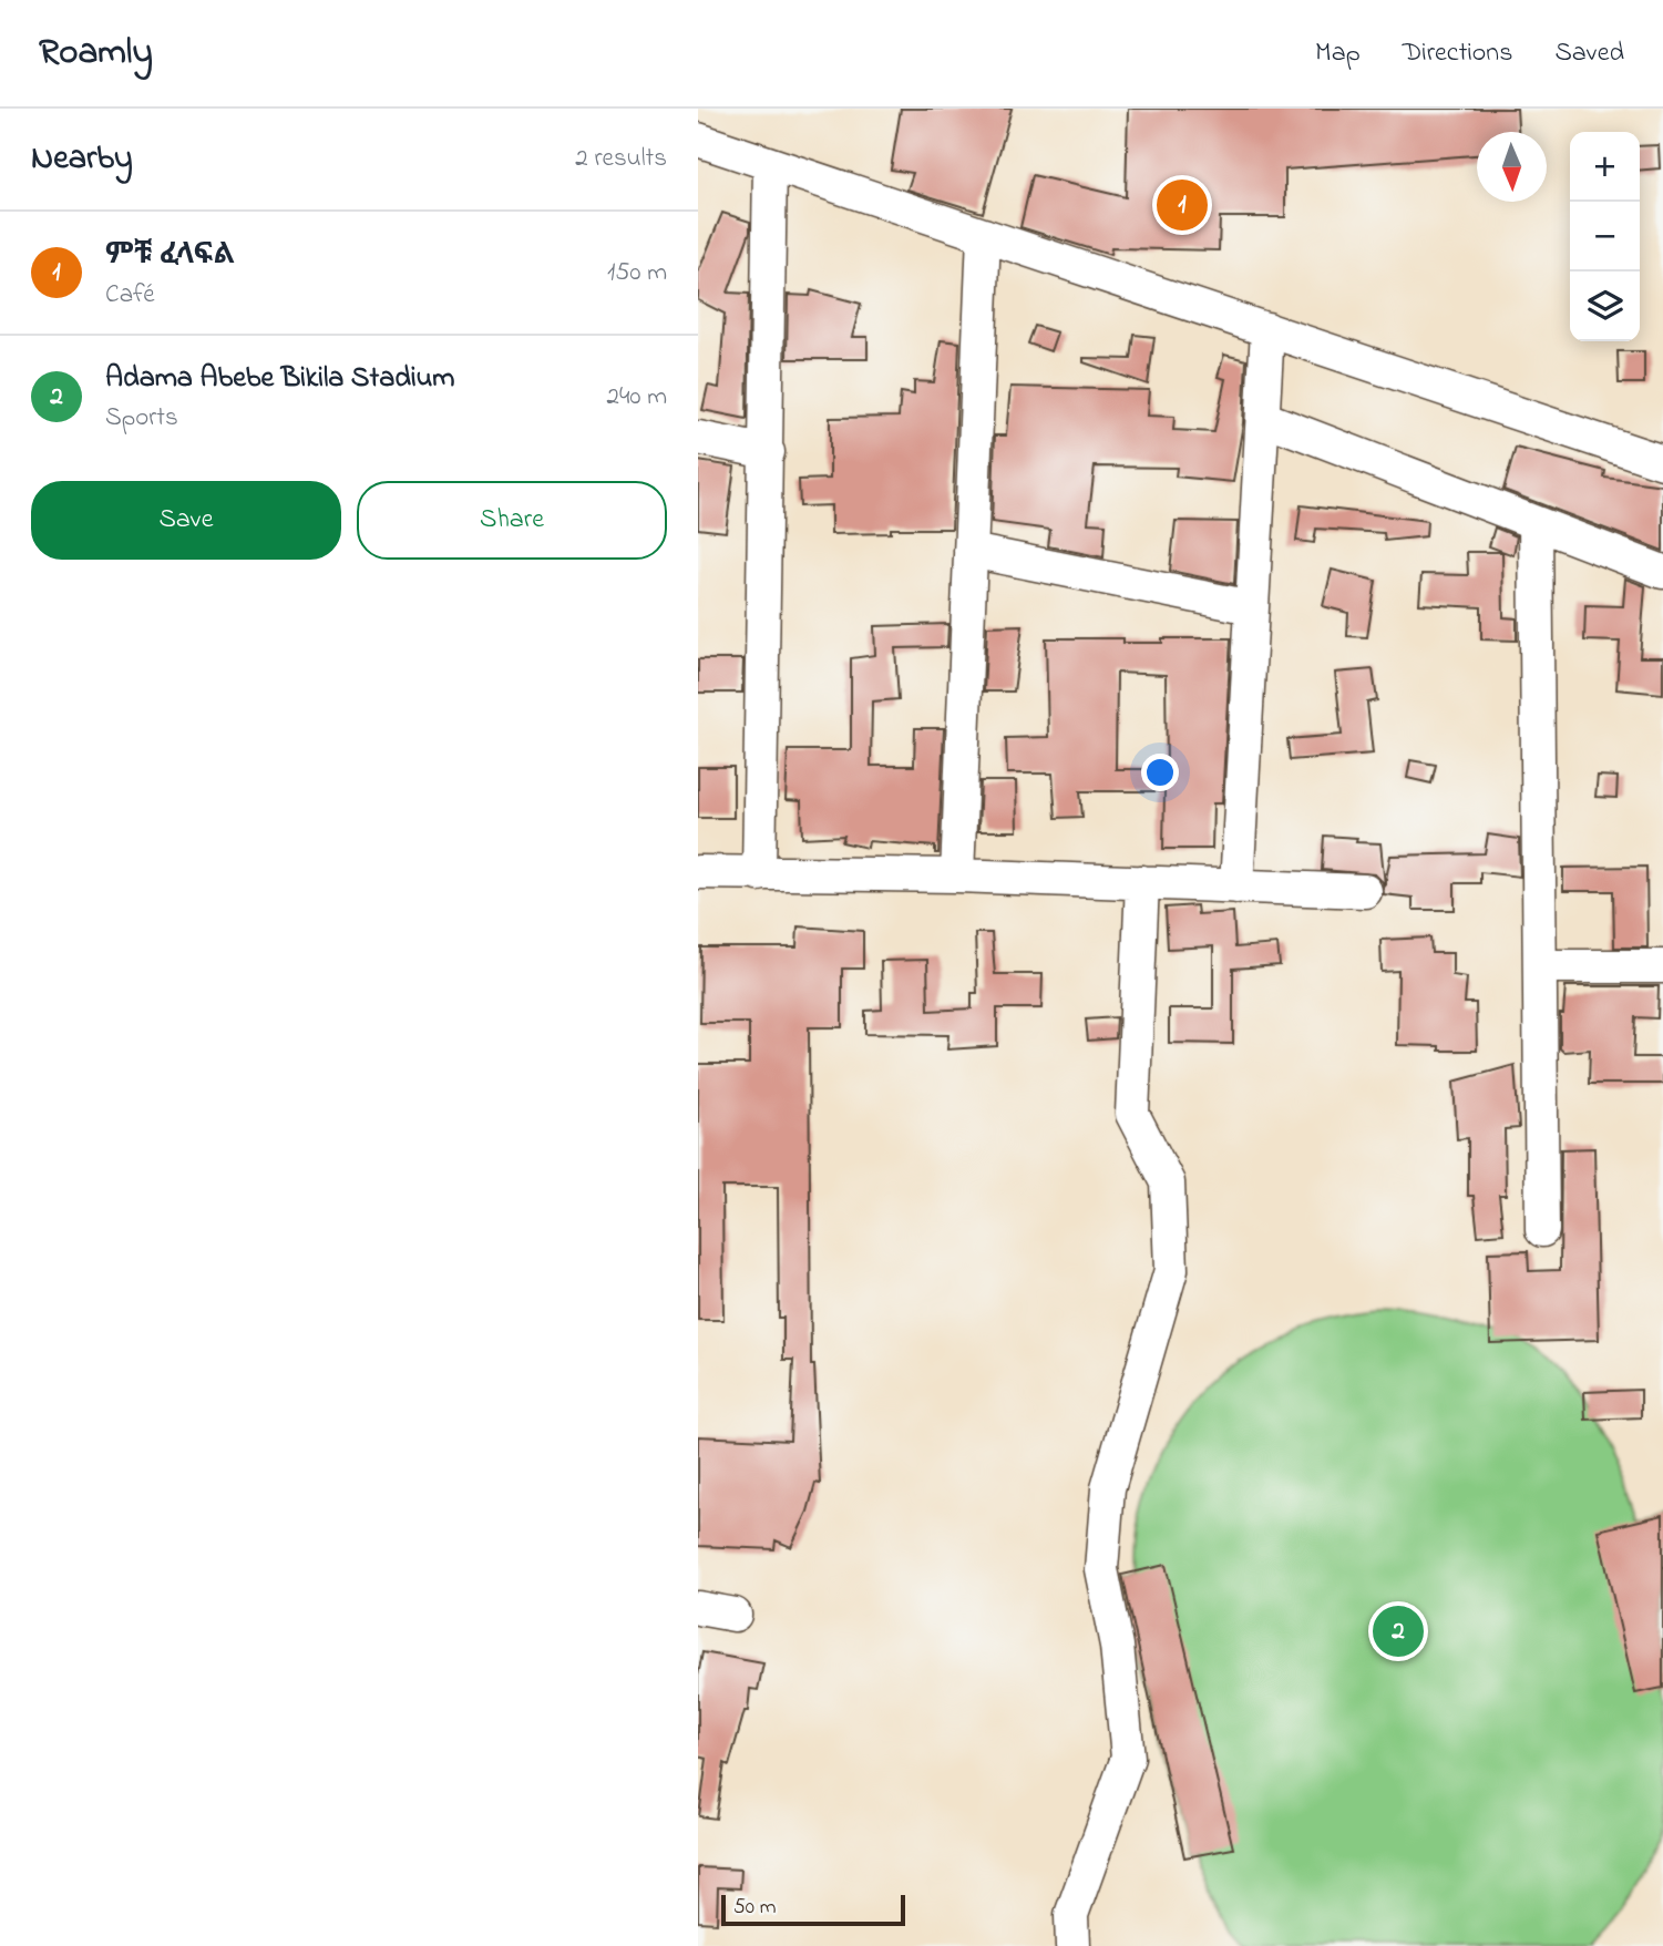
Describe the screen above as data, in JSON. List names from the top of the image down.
{
  "scale_bar": "50 m",
  "north": "bottom",
  "page": {
    "header": "Roamly",
    "nav": ["Map", "Directions", "Saved"],
    "heading": ["Nearby", "2 results"],
    "map_buttons": ["+", "−"],
    "pins": ["1", "2"],
    "list": [
      {
        "mark": "1",
        "name": "ምቹ ፈላፍል",
        "note": "Café",
        "value": "150 m"
      },
      {
        "mark": "2",
        "name": "Adama Abebe Bikila Stadium",
        "note": "Sports",
        "value": "240 m"
      }
    ],
    "buttons": ["Save", "Share"],
    "scale": "50 m"
  }
}
